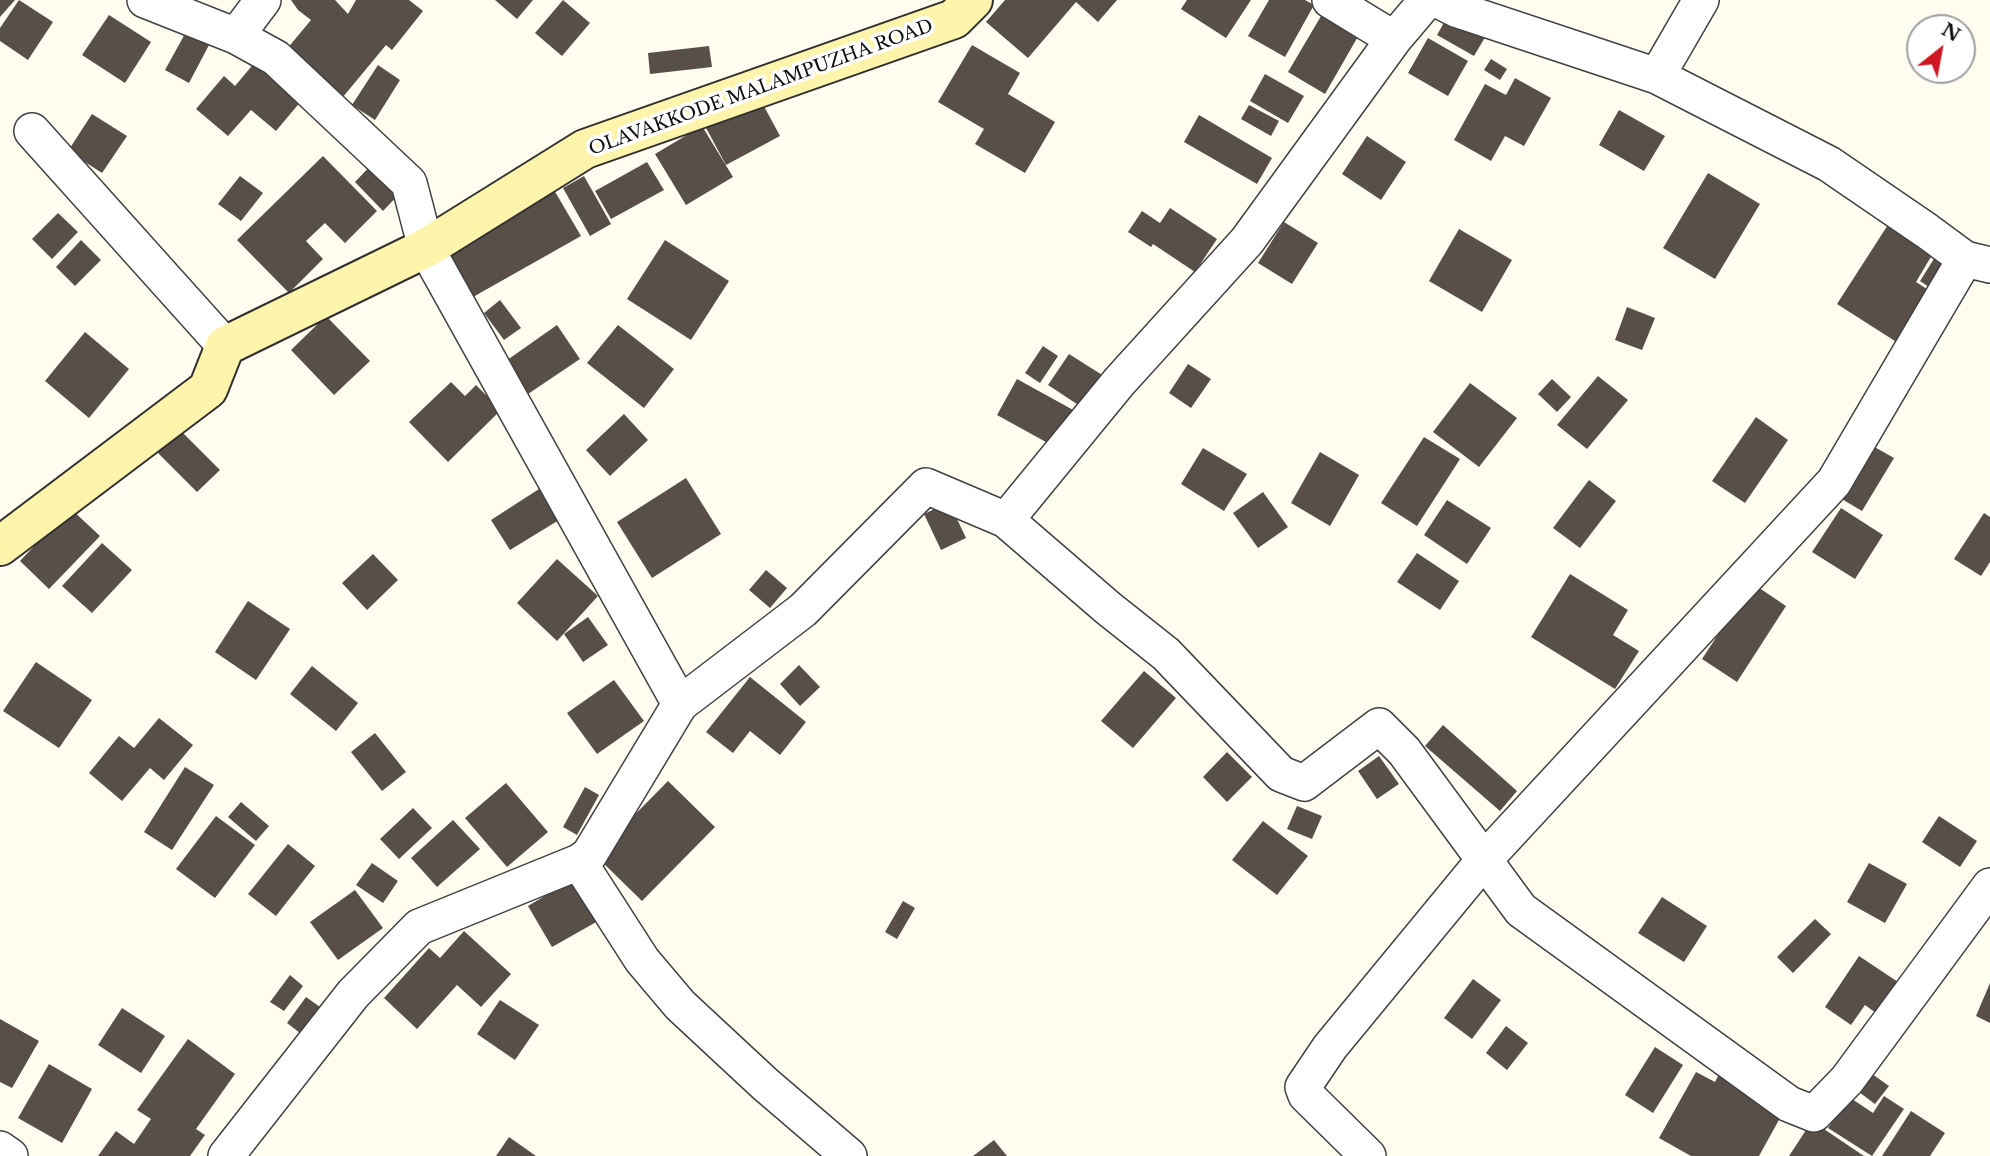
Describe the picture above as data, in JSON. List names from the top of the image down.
{
  "streets": {
    "main road": ["OLAVAKKODE MALAMPUZHA ROAD"]
  },
  "north": "top right"
}
